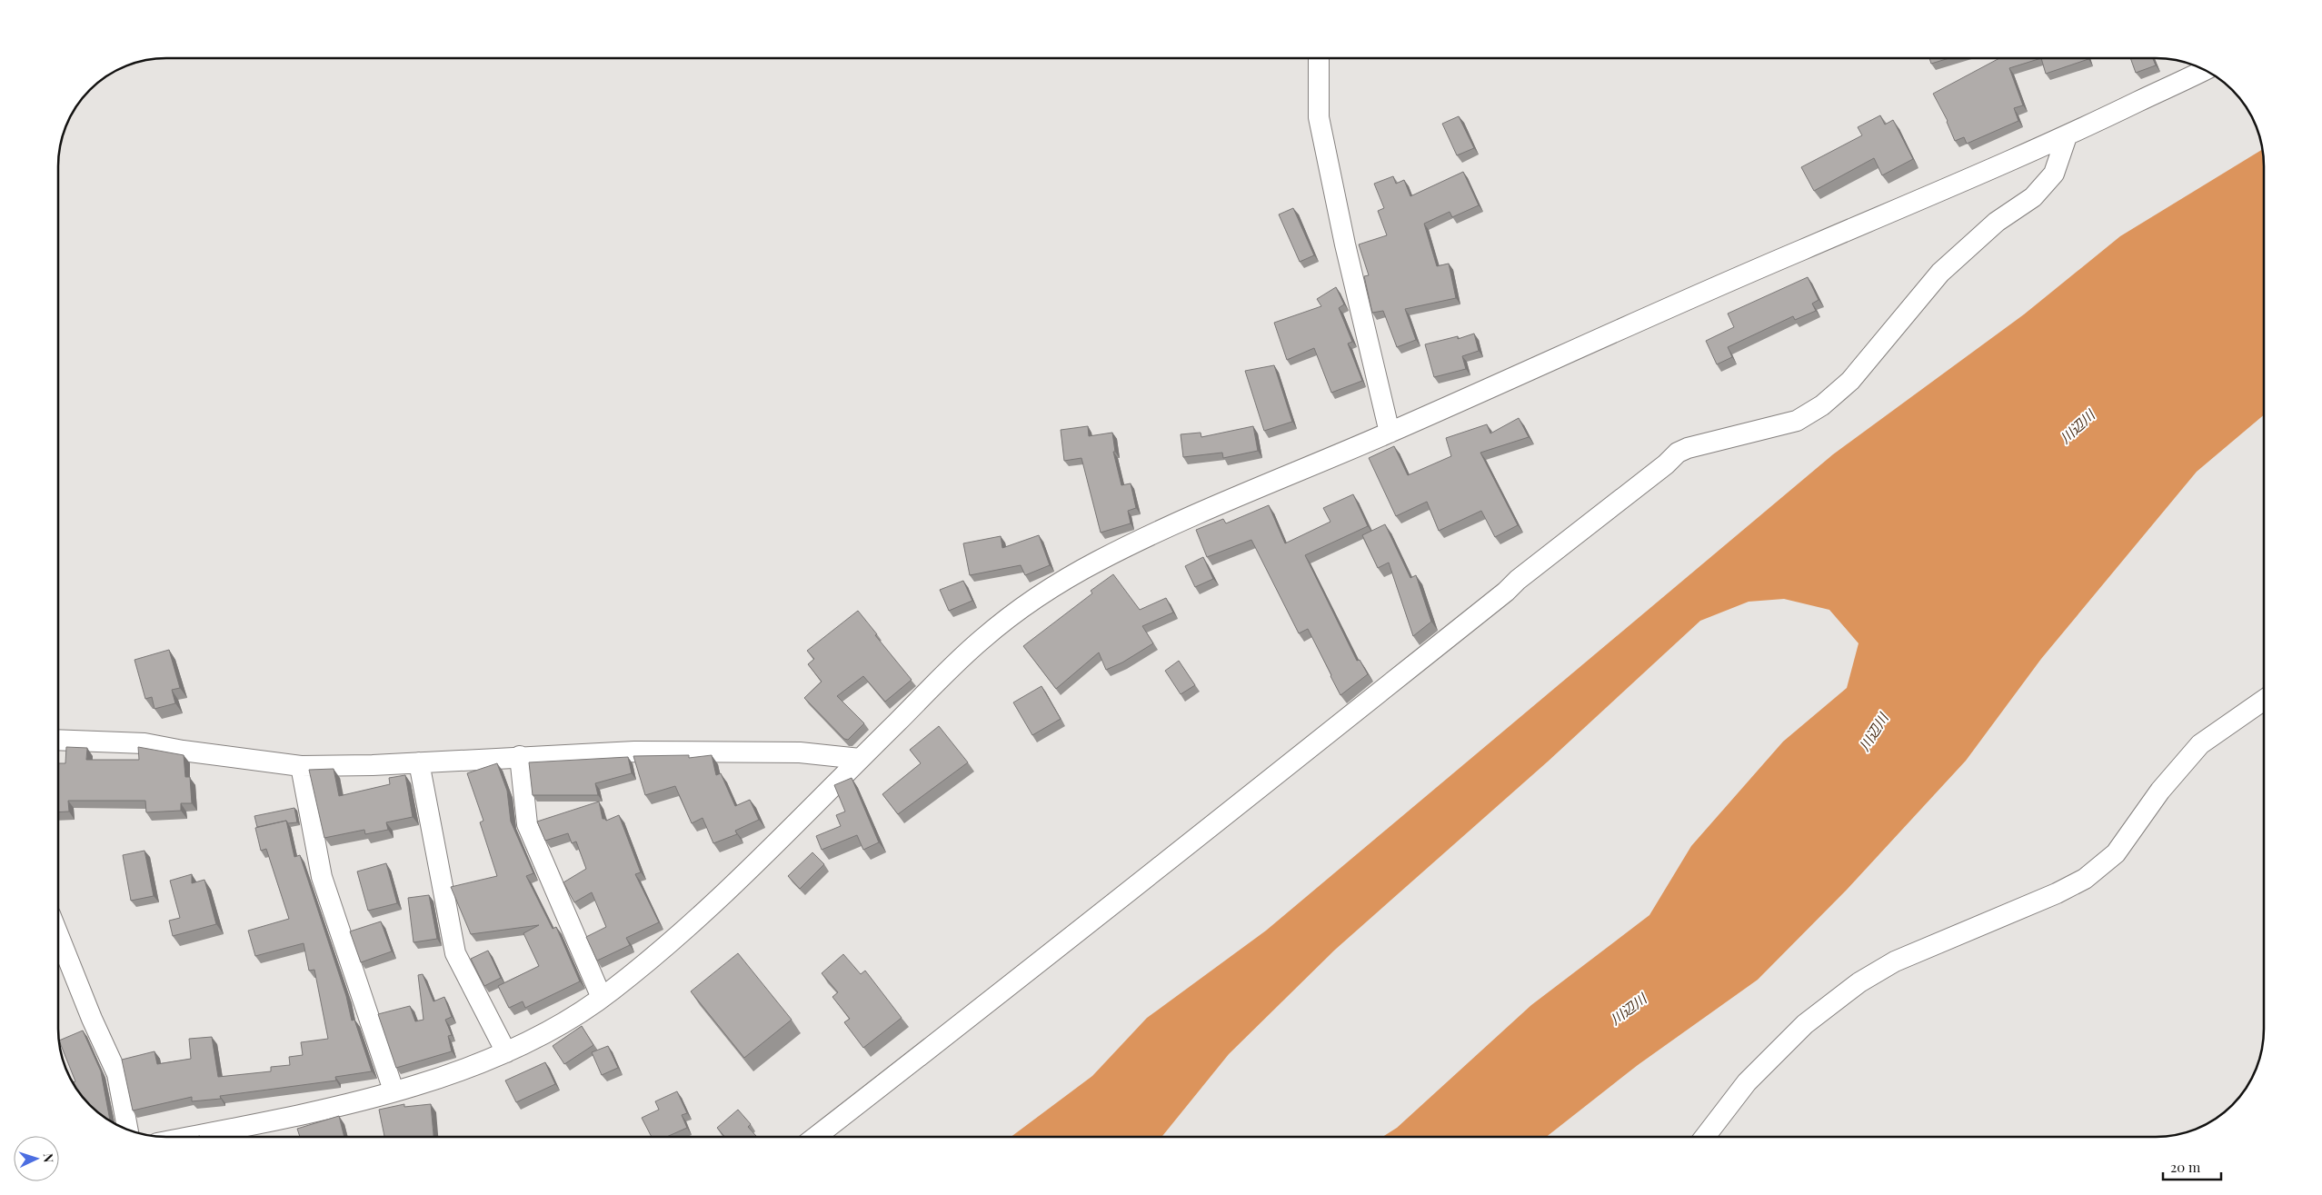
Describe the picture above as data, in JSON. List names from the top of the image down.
{
  "water": ["川辺川"],
  "scale_bar": "20 m",
  "north": "right"
}
